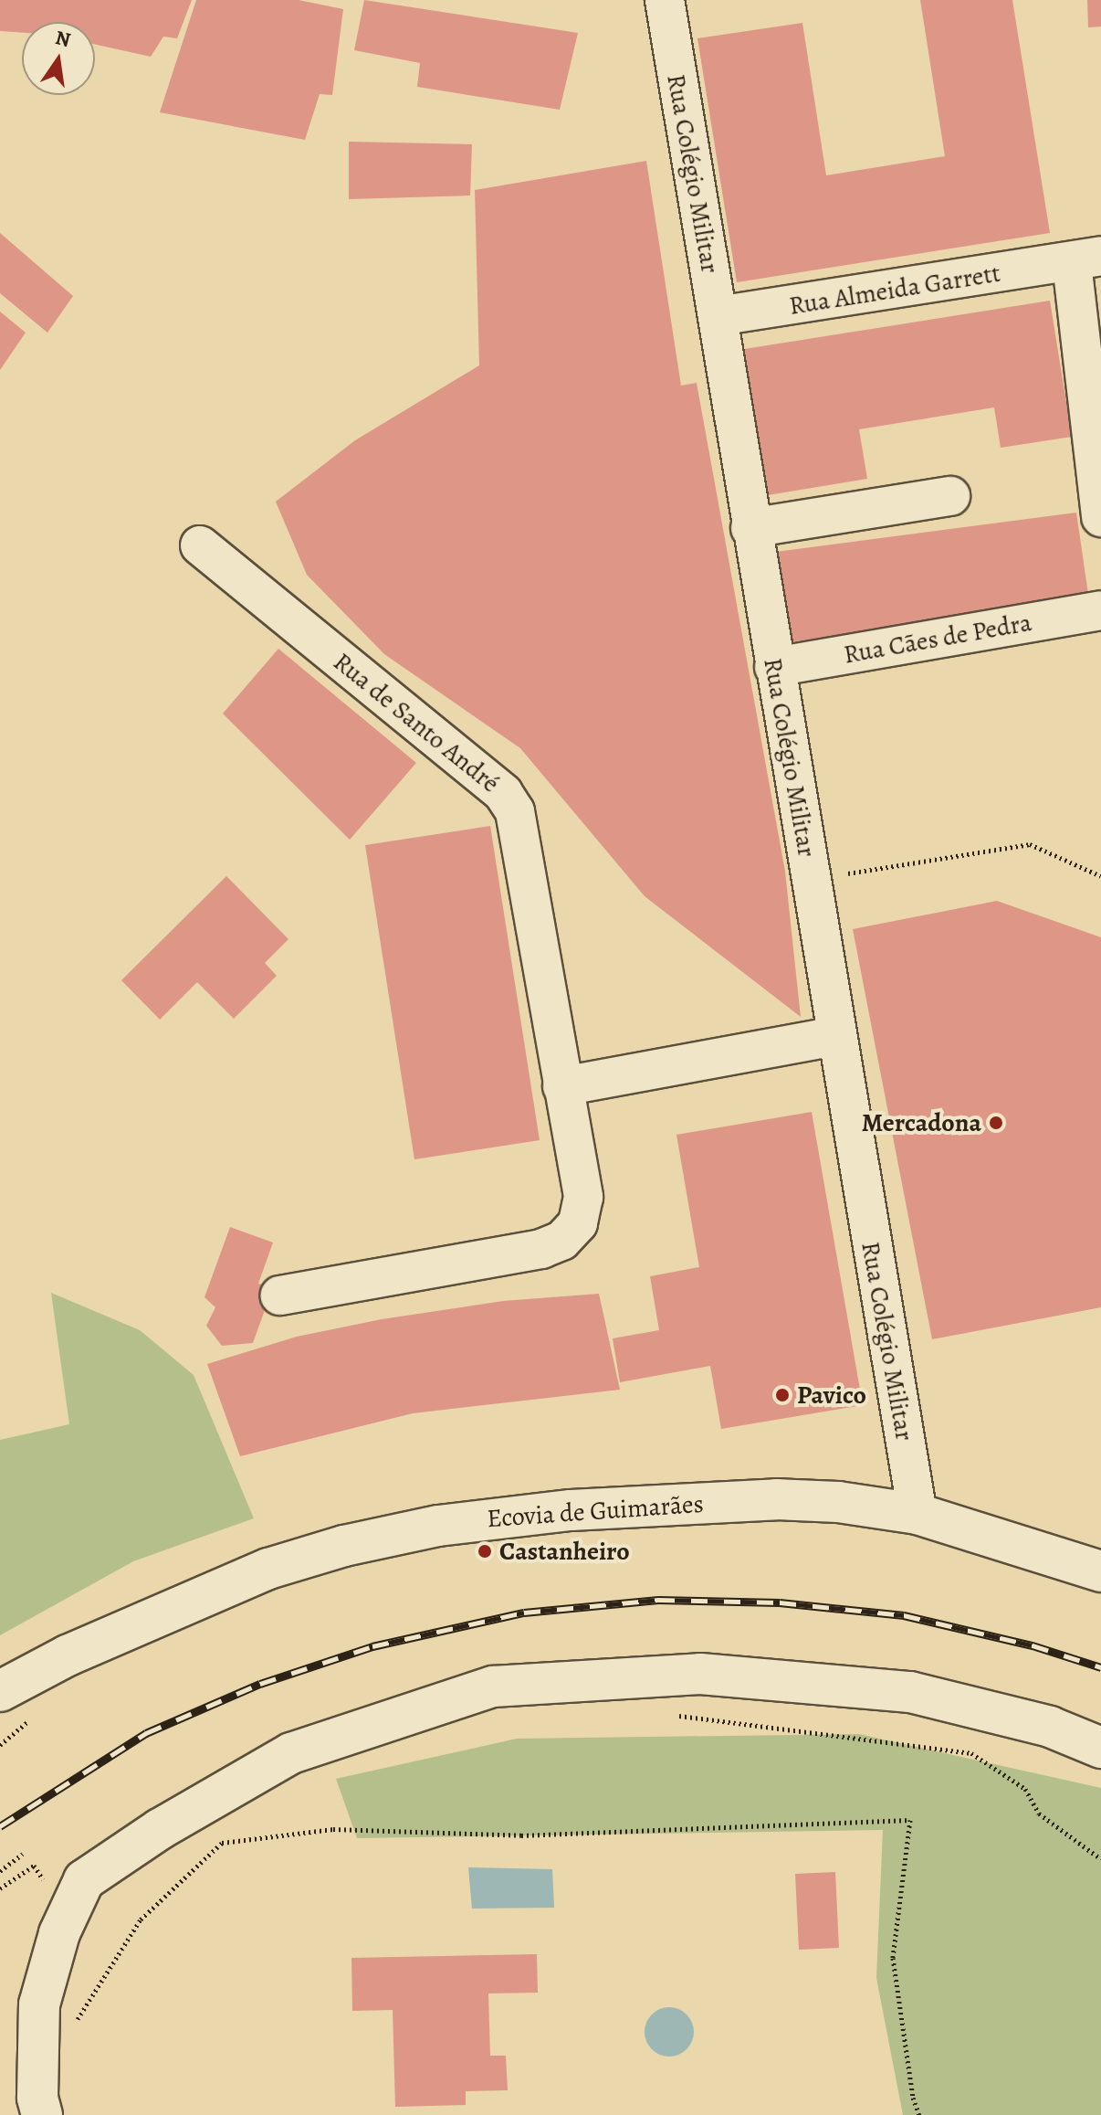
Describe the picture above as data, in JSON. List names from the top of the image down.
{
  "streets": {
    "street": [
      "Rua Colégio Militar",
      "Rua Almeida Garrett",
      "Rua Cães de Pedra",
      "Rua de Santo André"
    ]
  },
  "crossings": [
    ["Rua Colégio Militar", "Rua Almeida Garrett"],
    ["Rua Colégio Militar", "Rua Cães de Pedra"]
  ],
  "places": ["Mercadona", "Pavico", "Castanheiro"],
  "north": "top"
}
